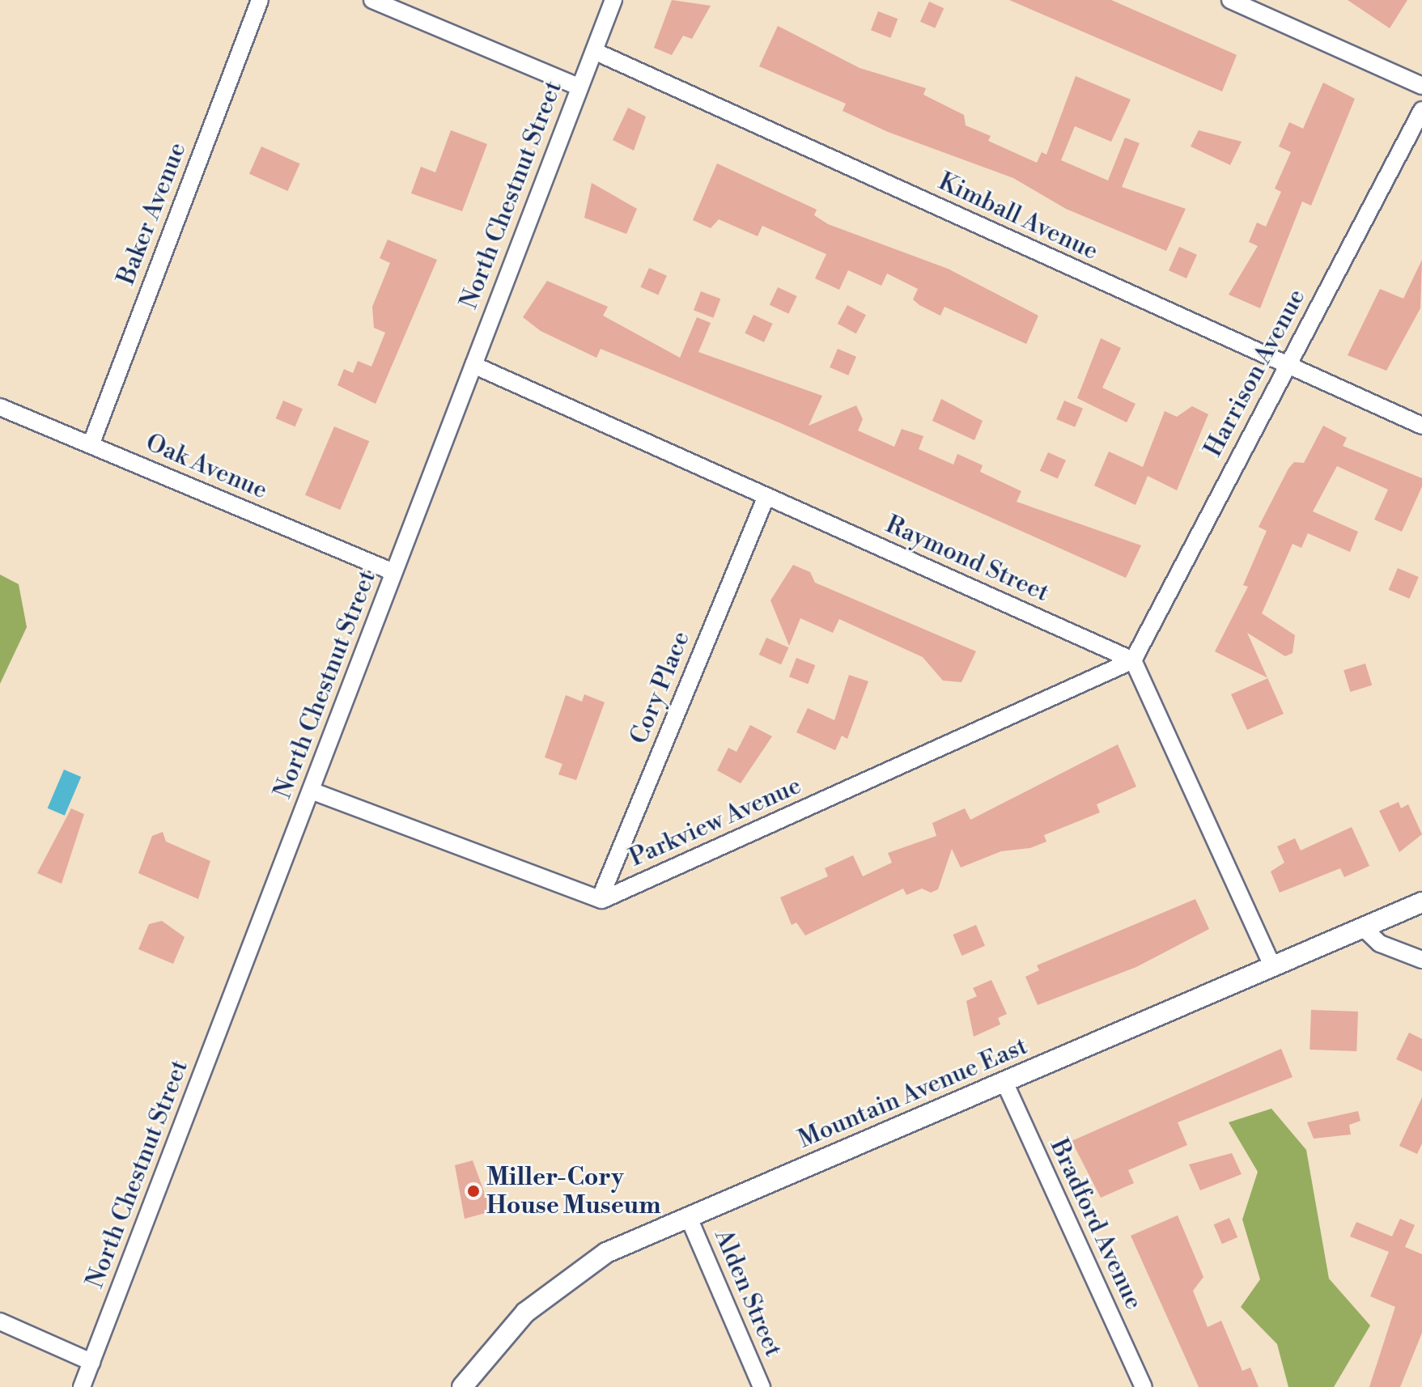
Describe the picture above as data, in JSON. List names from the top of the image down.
{
  "streets": {
    "street": [
      "North Chestnut Street",
      "Baker Avenue",
      "Kimball Avenue",
      "Harrison Avenue",
      "Oak Avenue",
      "Raymond Street",
      "Cory Place",
      "Parkview Avenue",
      "Mountain Avenue East",
      "Bradford Avenue",
      "Alden Street"
    ]
  },
  "crossings": [
    ["North Chestnut Street", "Kimball Avenue"],
    ["North Chestnut Street", "Oak Avenue"],
    ["North Chestnut Street", "Raymond Street"],
    ["Baker Avenue", "Oak Avenue"],
    ["Kimball Avenue", "Harrison Avenue"],
    ["Harrison Avenue", "Raymond Street"],
    ["Harrison Avenue", "Parkview Avenue"],
    ["Raymond Street", "Cory Place"],
    ["Raymond Street", "Parkview Avenue"],
    ["Cory Place", "Parkview Avenue"],
    ["Mountain Avenue East", "Bradford Avenue"],
    ["Mountain Avenue East", "Alden Street"]
  ],
  "places": ["Miller-Cory House Museum"]
}
